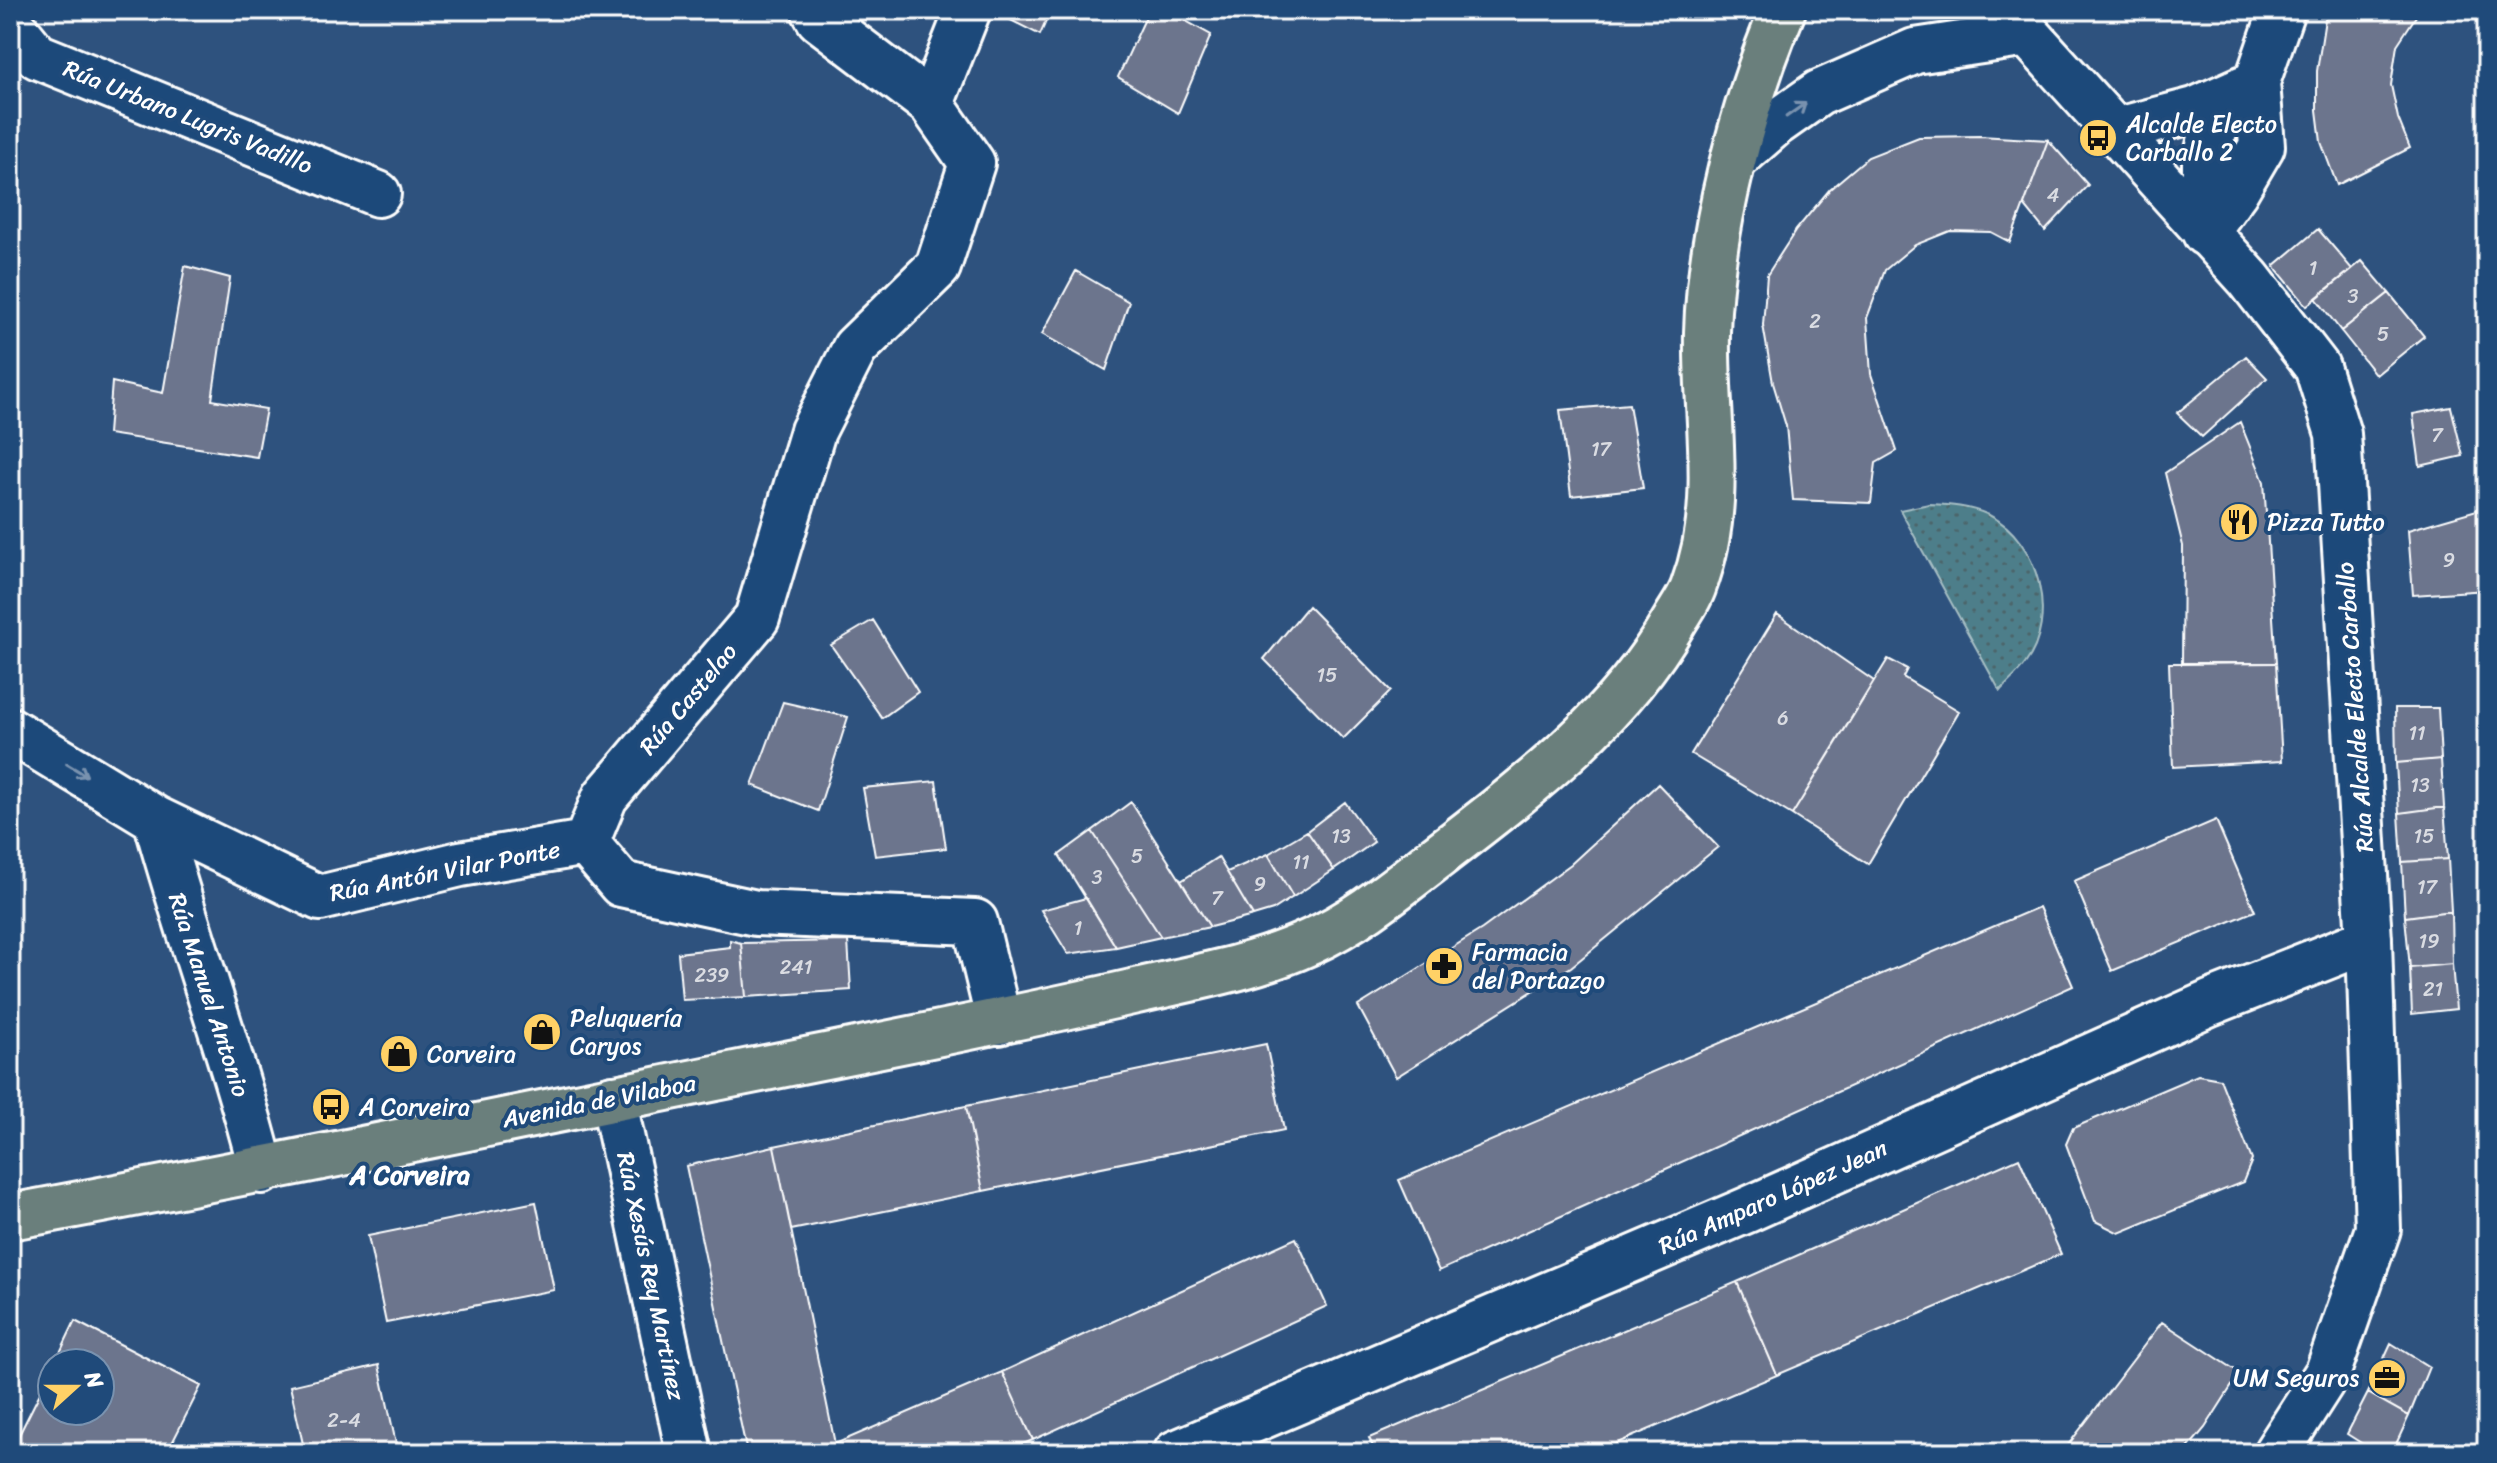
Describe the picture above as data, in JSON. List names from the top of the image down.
{
  "streets": {
    "highway": ["Avenida de Vilaboa"],
    "street": [
      "Rúa Urbano Lugris Vadillo",
      "Rúa Castelao",
      "Rúa Alcalde Electo Carballo",
      "Rúa Antón Vilar Ponte",
      "Rúa Manuel Antonio",
      "Rúa Amparo López Jean",
      "Rúa Xesús Rey Martínez"
    ]
  },
  "crossings": [
    ["Rúa Castelao", "Rúa Antón Vilar Ponte"],
    ["Rúa Alcalde Electo Carballo", "Rúa Amparo López Jean"],
    ["Rúa Antón Vilar Ponte", "Rúa Manuel Antonio"],
    ["Rúa Manuel Antonio", "Avenida de Vilaboa"],
    ["Avenida de Vilaboa", "Rúa Xesús Rey Martínez"]
  ],
  "districts": ["A Corveira"],
  "places": {
    "bus stop": ["Alcalde Electo Carballo 2", "A Corveira"],
    "restaurant": ["Pizza Tutto"],
    "pharmacy": ["Farmacia del Portazgo"],
    "shop": ["Peluquería Caryos", "Corveira"],
    "office": ["UM Seguros"]
  },
  "house_numbers": [
    "4",
    "1",
    "3",
    "2",
    "5",
    "7",
    "17",
    "9",
    "15",
    "6",
    "11",
    "13",
    "13",
    "15",
    "5",
    "11",
    "3",
    "9",
    "17",
    "7",
    "1",
    "19",
    "241",
    "239",
    "21",
    "2-4"
  ],
  "north": "right"
}
